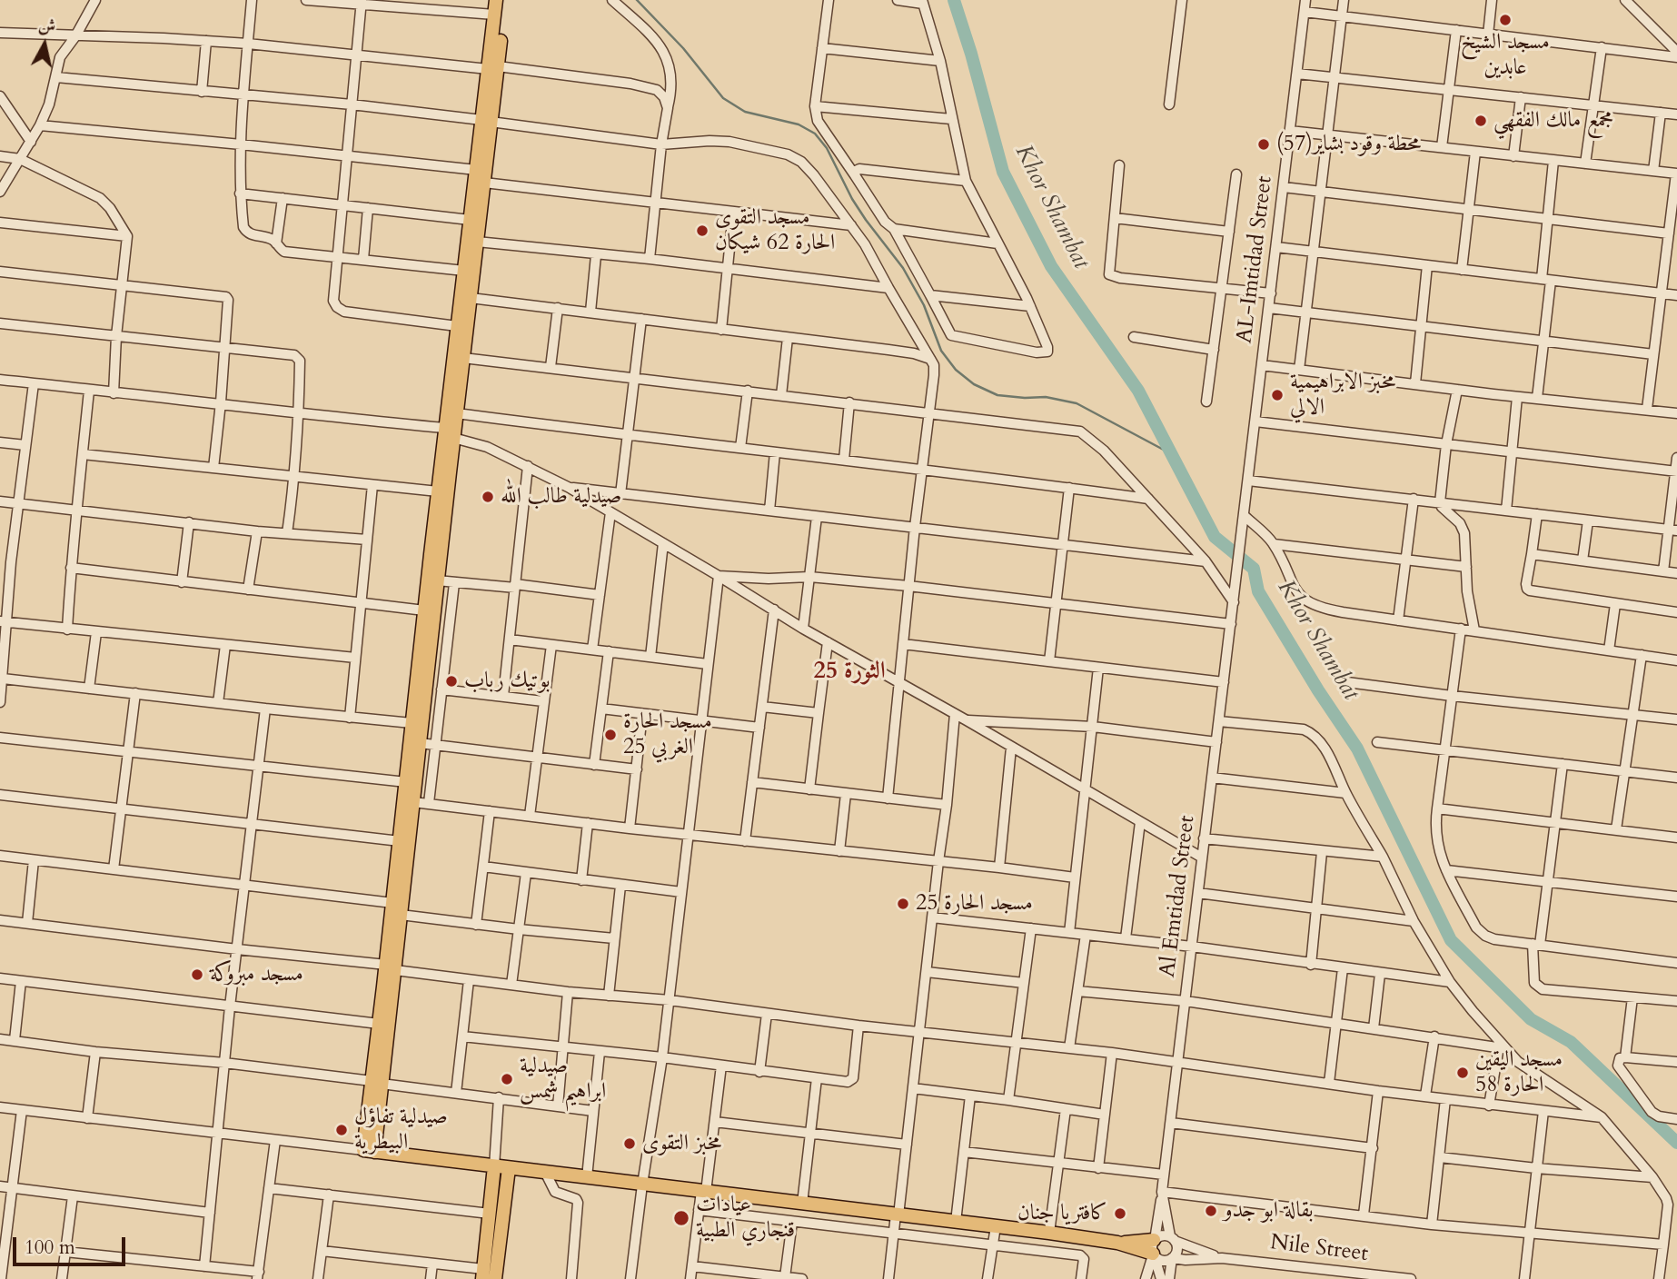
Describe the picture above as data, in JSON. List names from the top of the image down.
{
  "streets": {
    "street": ["AL-Imtidad Street", "Al Emtidad Street", "Nile Street"]
  },
  "crossings": [
    ["Al Emtidad Street", "Nile Street"]
  ],
  "districts": ["الثورة 25"],
  "water": ["Khor Shambat"],
  "places": [
    "مسجد الشيخ عابدين",
    "مجمع مالك الفقهي",
    "محطة وقود بشاير(57)",
    "مسجد التقوى الحارة 62 شيكان",
    "مخبز الابراهيمية الالي",
    "صيدلية طالب الله",
    "بوتيك رباب",
    "مسجد الحارة 25 الغربي",
    "مسجد الحارة 25",
    "مسجد مبروكة",
    "مسجد اليقين الحارة 58",
    "صيدلية ابراهيم شمس",
    "صيدلية تفاؤل البيطرية",
    "مخبز التقوى",
    "بقالة ابو جدو",
    "كافتريا جنان",
    "عيادات قنجاري الطبية"
  ],
  "scale_bar": "100 m",
  "north": "top"
}
